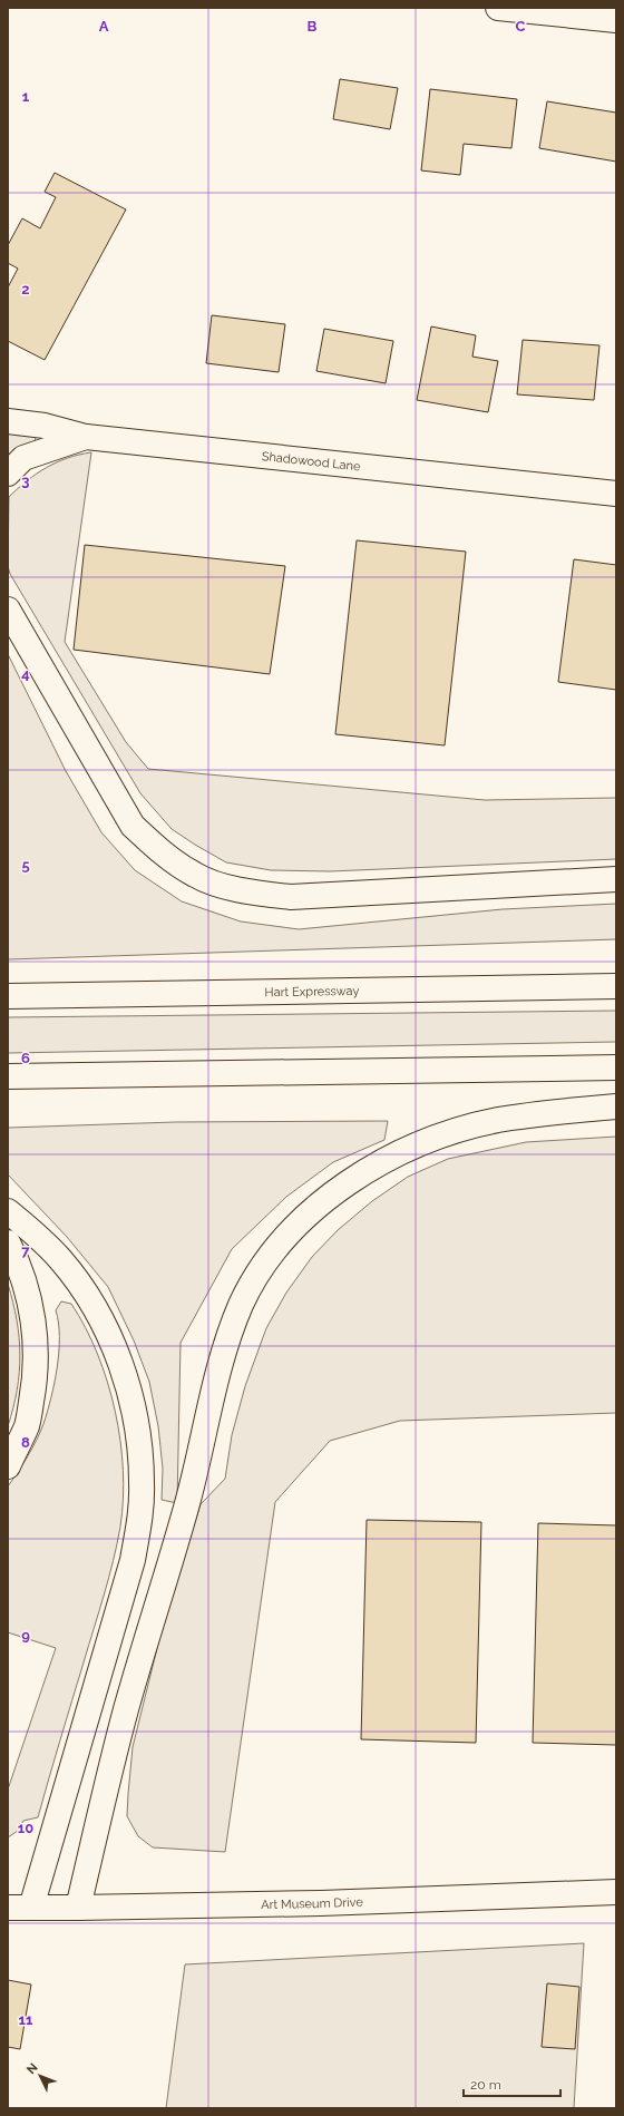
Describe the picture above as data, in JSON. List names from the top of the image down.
{
  "streets": {
    "main road": ["Shadowood Lane", "Hart Expressway", "Art Museum Drive"]
  },
  "scale_bar": "20 m",
  "north": "top left",
  "grid": {
    "columns": ["A", "B", "C"],
    "rows": [
      "1",
      "2",
      "3",
      "4",
      "5",
      "6",
      "7",
      "8",
      "9",
      "10",
      "11"
    ]
  }
}
